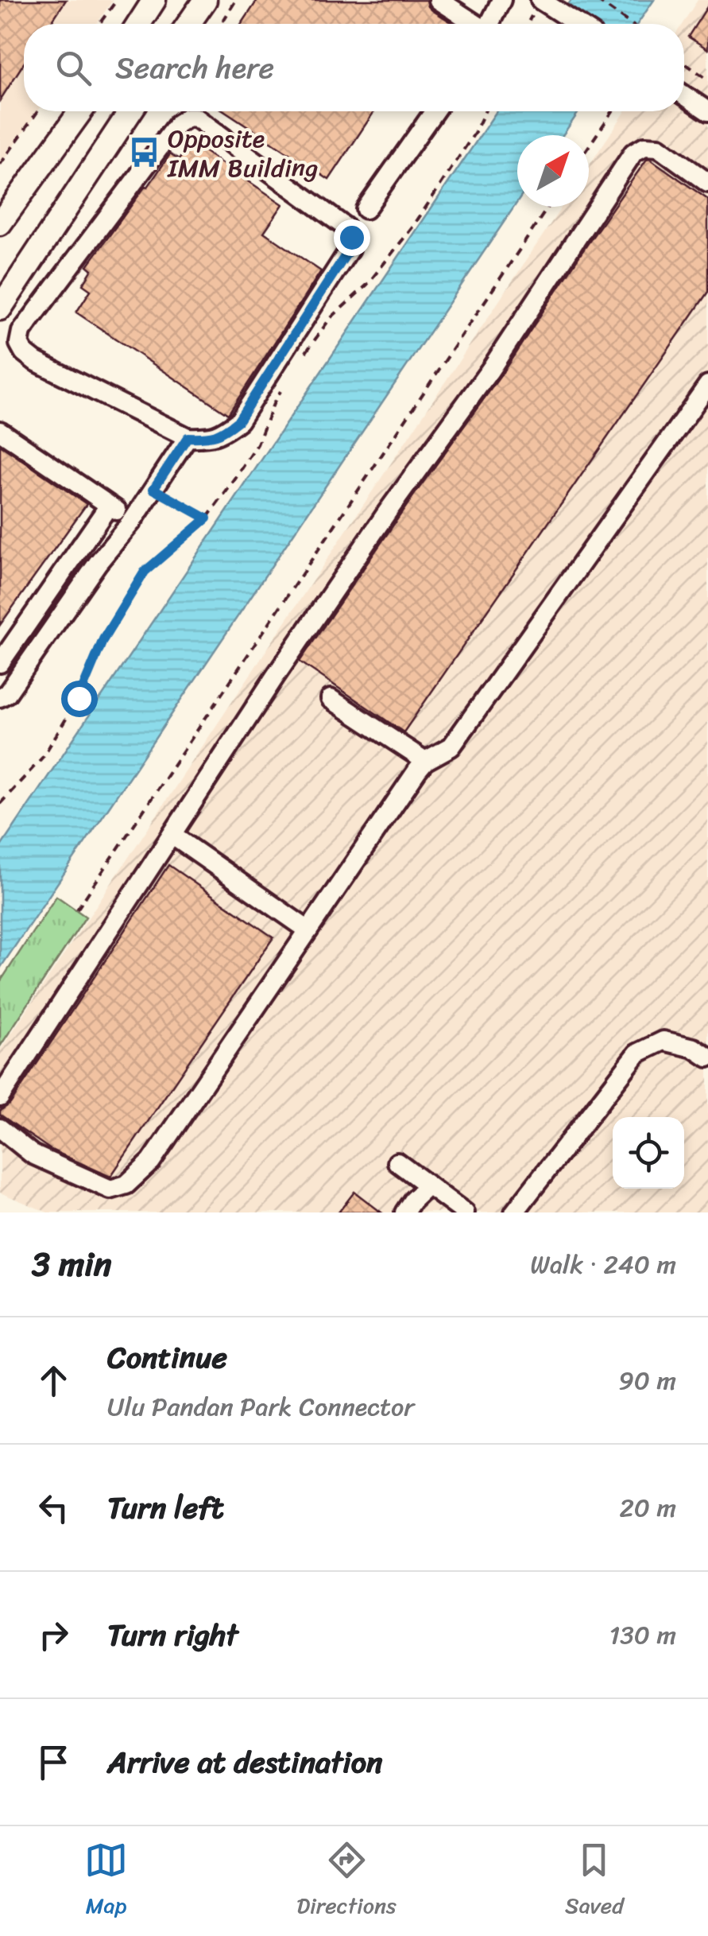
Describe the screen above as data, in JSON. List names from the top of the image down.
{
  "places": {
    "bus stop": ["Opposite IMM Building"]
  },
  "north": "top right",
  "page": {
    "search": "Search here",
    "heading": ["3 min", "Walk · 240 m"],
    "list": [
      ["Continue", "Ulu Pandan Park Connector", "90 m"],
      ["Turn left", "20 m"],
      ["Turn right", "130 m"],
      "Arrive at destination"
    ],
    "nav": ["Map", "Directions", "Saved"]
  }
}
